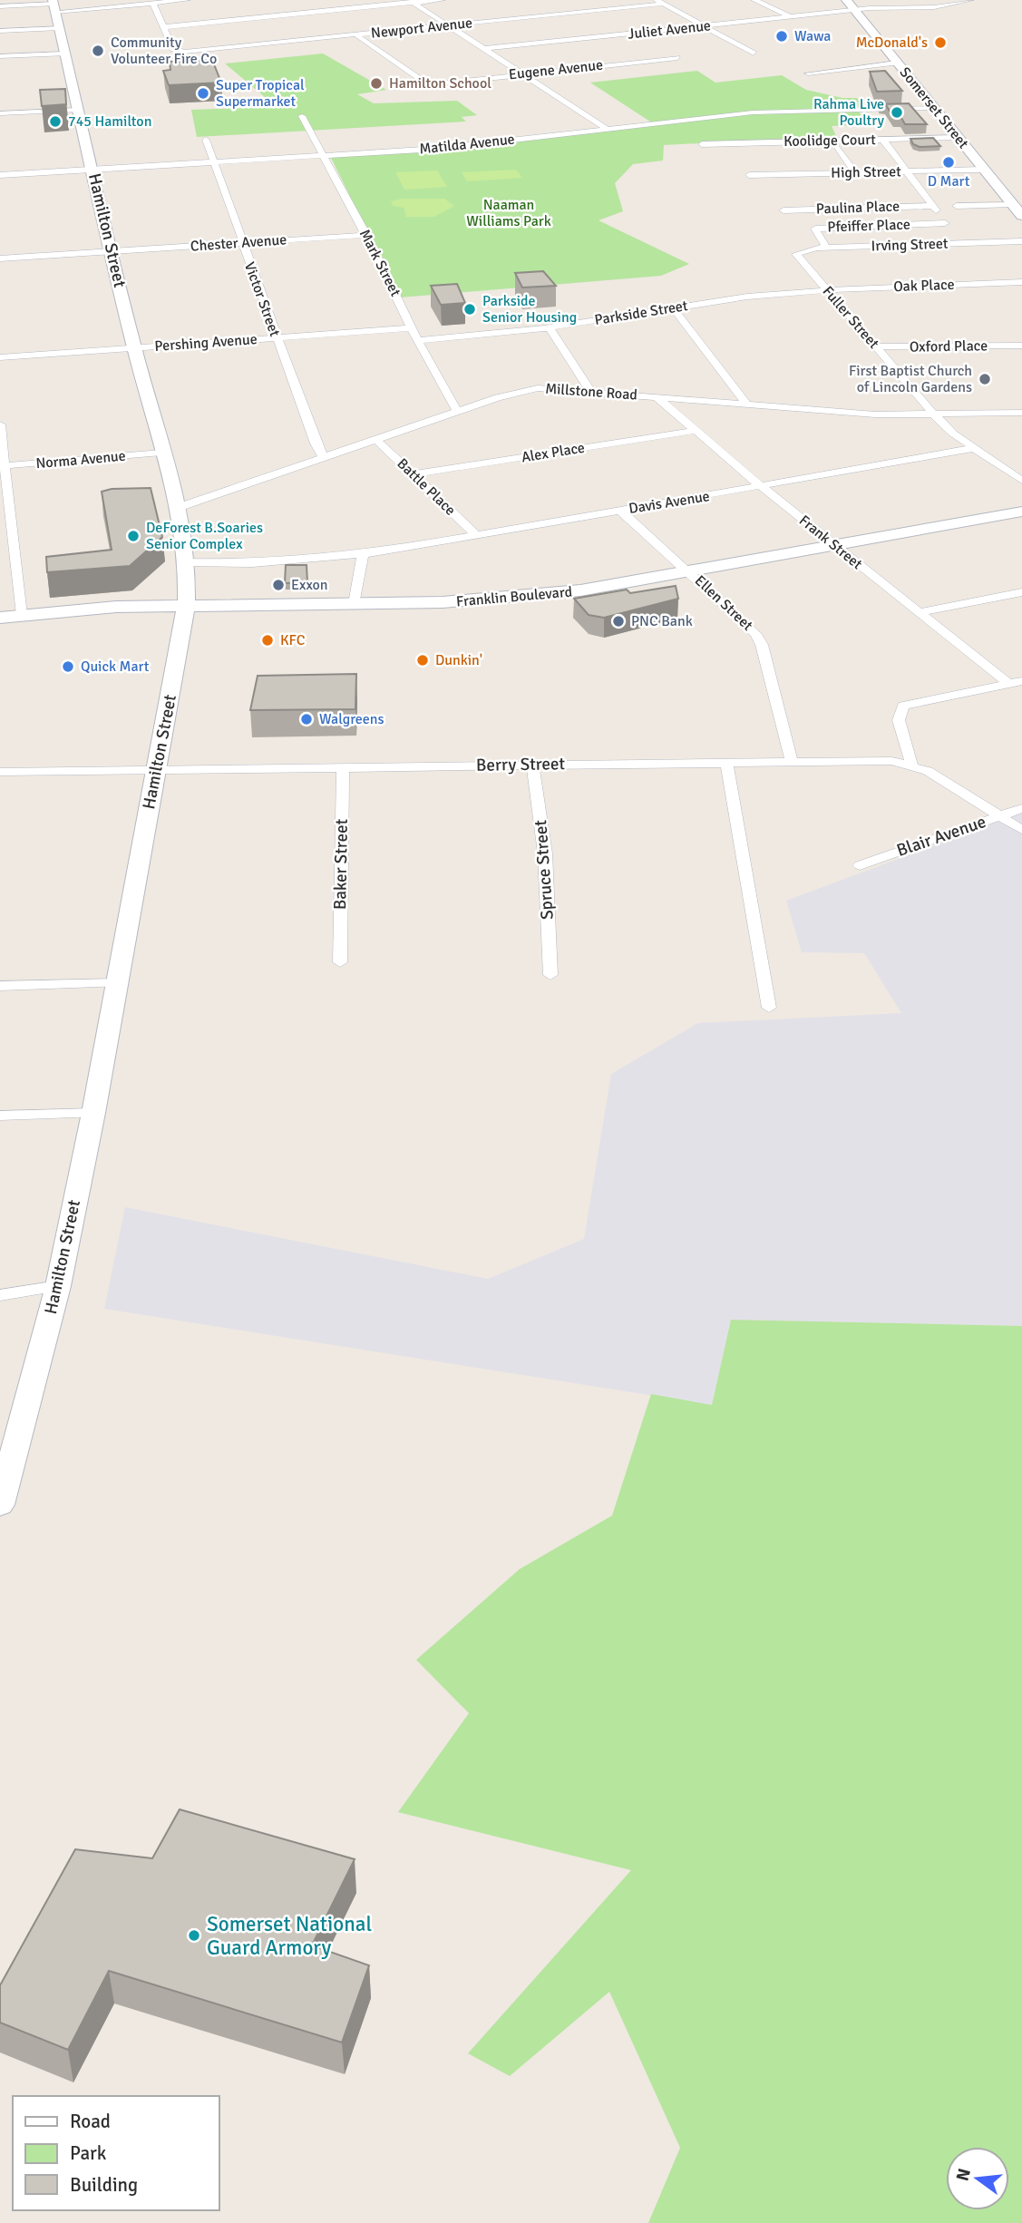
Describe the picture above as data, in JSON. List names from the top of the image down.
{
  "streets": {
    "main road": ["Somerset Street", "Hamilton Street", "Franklin Boulevard"],
    "street": [
      "Newport Avenue",
      "Juliet Avenue",
      "Eugene Avenue",
      "Koolidge Court",
      "Matilda Avenue",
      "High Street",
      "Paulina Place",
      "Pfeiffer Place",
      "Chester Avenue",
      "Irving Street",
      "Mark Street",
      "Oak Place",
      "Victor Street",
      "Parkside Street",
      "Fuller Street",
      "Pershing Avenue",
      "Oxford Place",
      "Millstone Road",
      "Alex Place",
      "Norma Avenue",
      "Battle Place",
      "Davis Avenue",
      "Frank Street",
      "Ellen Street",
      "Berry Street",
      "Blair Avenue",
      "Baker Street",
      "Spruce Street"
    ]
  },
  "crossings": [
    ["Juliet Avenue", "Somerset Street"],
    ["Somerset Street", "Koolidge Court"],
    ["Somerset Street", "Matilda Avenue"],
    ["Somerset Street", "High Street"],
    ["Matilda Avenue", "Hamilton Street"],
    ["Matilda Avenue", "Mark Street"],
    ["Matilda Avenue", "Victor Street"],
    ["Pfeiffer Place", "Irving Street"],
    ["Hamilton Street", "Chester Avenue"],
    ["Hamilton Street", "Pershing Avenue"],
    ["Hamilton Street", "Millstone Road"],
    ["Hamilton Street", "Norma Avenue"],
    ["Hamilton Street", "Davis Avenue"],
    ["Hamilton Street", "Franklin Boulevard"],
    ["Hamilton Street", "Berry Street"],
    ["Chester Avenue", "Mark Street"],
    ["Chester Avenue", "Victor Street"],
    ["Irving Street", "Fuller Street"],
    ["Mark Street", "Parkside Street"],
    ["Mark Street", "Pershing Avenue"],
    ["Mark Street", "Millstone Road"],
    ["Oak Place", "Parkside Street"],
    ["Oak Place", "Fuller Street"],
    ["Victor Street", "Pershing Avenue"],
    ["Victor Street", "Millstone Road"],
    ["Parkside Street", "Fuller Street"],
    ["Fuller Street", "Oxford Place"],
    ["Fuller Street", "Millstone Road"],
    ["Fuller Street", "Davis Avenue"],
    ["Millstone Road", "Battle Place"],
    ["Millstone Road", "Frank Street"],
    ["Alex Place", "Battle Place"],
    ["Alex Place", "Frank Street"],
    ["Battle Place", "Davis Avenue"],
    ["Davis Avenue", "Frank Street"],
    ["Davis Avenue", "Ellen Street"],
    ["Frank Street", "Franklin Boulevard"],
    ["Franklin Boulevard", "Ellen Street"],
    ["Ellen Street", "Berry Street"],
    ["Berry Street", "Blair Avenue"],
    ["Berry Street", "Baker Street"],
    ["Berry Street", "Spruce Street"]
  ],
  "parks": ["Naaman Williams Park"],
  "places": [
    "Wawa",
    "McDonald's",
    "Community Volunteer Fire Co",
    "Hamilton School",
    "Super Tropical Supermarket",
    "Rahma Live Poultry",
    "745 Hamilton",
    "D Mart",
    "Parkside Senior Housing",
    "First Baptist Church of Lincoln Gardens",
    "DeForest B.Soaries Senior Complex",
    "Exxon",
    "PNC Bank",
    "KFC",
    "Dunkin'",
    "Quick Mart",
    "Walgreens",
    "Somerset National Guard Armory"
  ],
  "legend": ["Road", "Park", "Building"],
  "north": "left"
}
